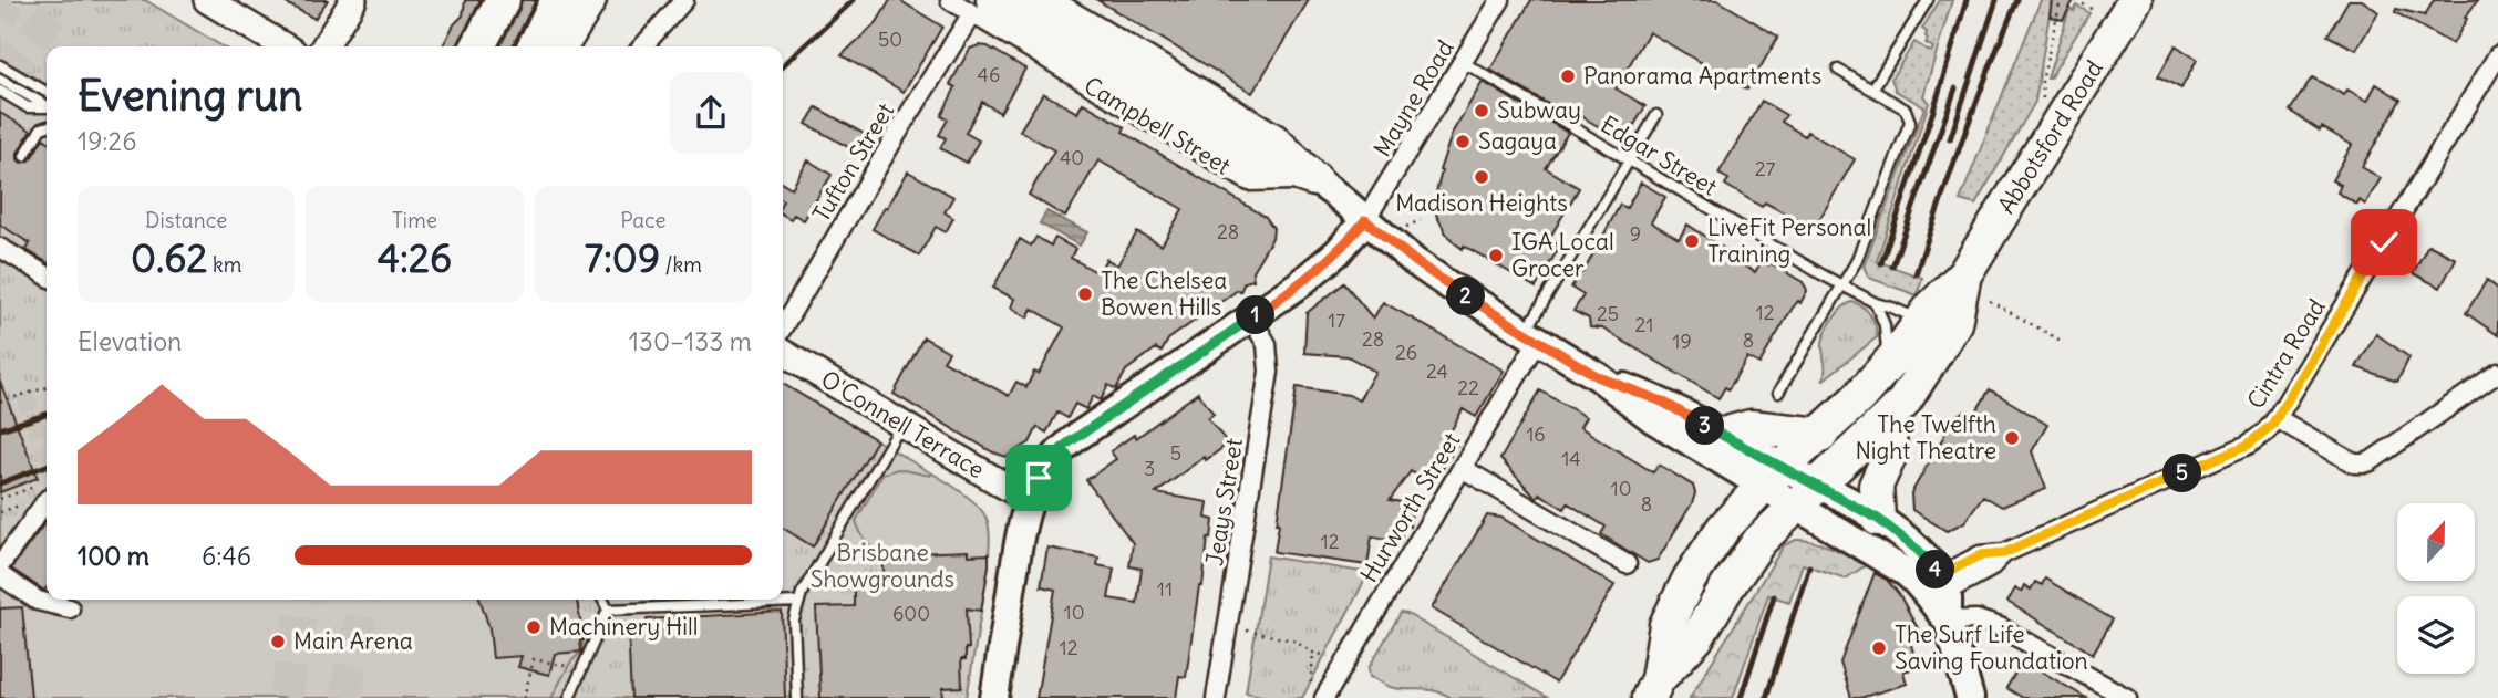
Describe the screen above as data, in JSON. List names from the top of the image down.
{
  "streets": {
    "highway": ["Abbotsford Road"],
    "main road": ["O'Connell Terrace"],
    "street": [
      "Mayne Road",
      "Campbell Street",
      "Tufton Street",
      "Cintra Road",
      "Jeays Street",
      "Hurworth Street"
    ],
    "lane": ["Edgar Street"]
  },
  "crossings": [
    ["Mayne Road", "Edgar Street"],
    ["Campbell Street", "Tufton Street"],
    ["Abbotsford Road", "Edgar Street"]
  ],
  "parks": ["Brisbane Showgrounds"],
  "places": [
    "Panorama Apartments",
    "Subway",
    "Sagaya",
    "Madison Heights",
    "LiveFit Personal Training",
    "IGA Local Grocer",
    "The Chelsea Bowen Hills",
    "The Twelfth Night Theatre",
    "Machinery Hill",
    "Main Arena",
    "The Surf Life Saving Foundation"
  ],
  "house_numbers": [
    "50",
    "46",
    "40",
    "27",
    "28",
    "9",
    "12",
    "25",
    "17",
    "21",
    "28",
    "8",
    "19",
    "26",
    "24",
    "22",
    "16",
    "5",
    "14",
    "3",
    "10",
    "8",
    "12",
    "11",
    "10",
    "600",
    "12"
  ],
  "north": "top",
  "page": {
    "heading": ["Evening run", "19:26"],
    "stats": [
      ["Distance", "0.62 km"],
      ["Time", "4:26"],
      ["Pace", "7:09 /km"]
    ],
    "pins": [
      "2",
      "1",
      "3",
      "5",
      "4"
    ],
    "chart": ["Elevation", "130–133 m"],
    "list": [
      {
        "name": "100 m",
        "note": "6:46"
      }
    ]
  }
}
